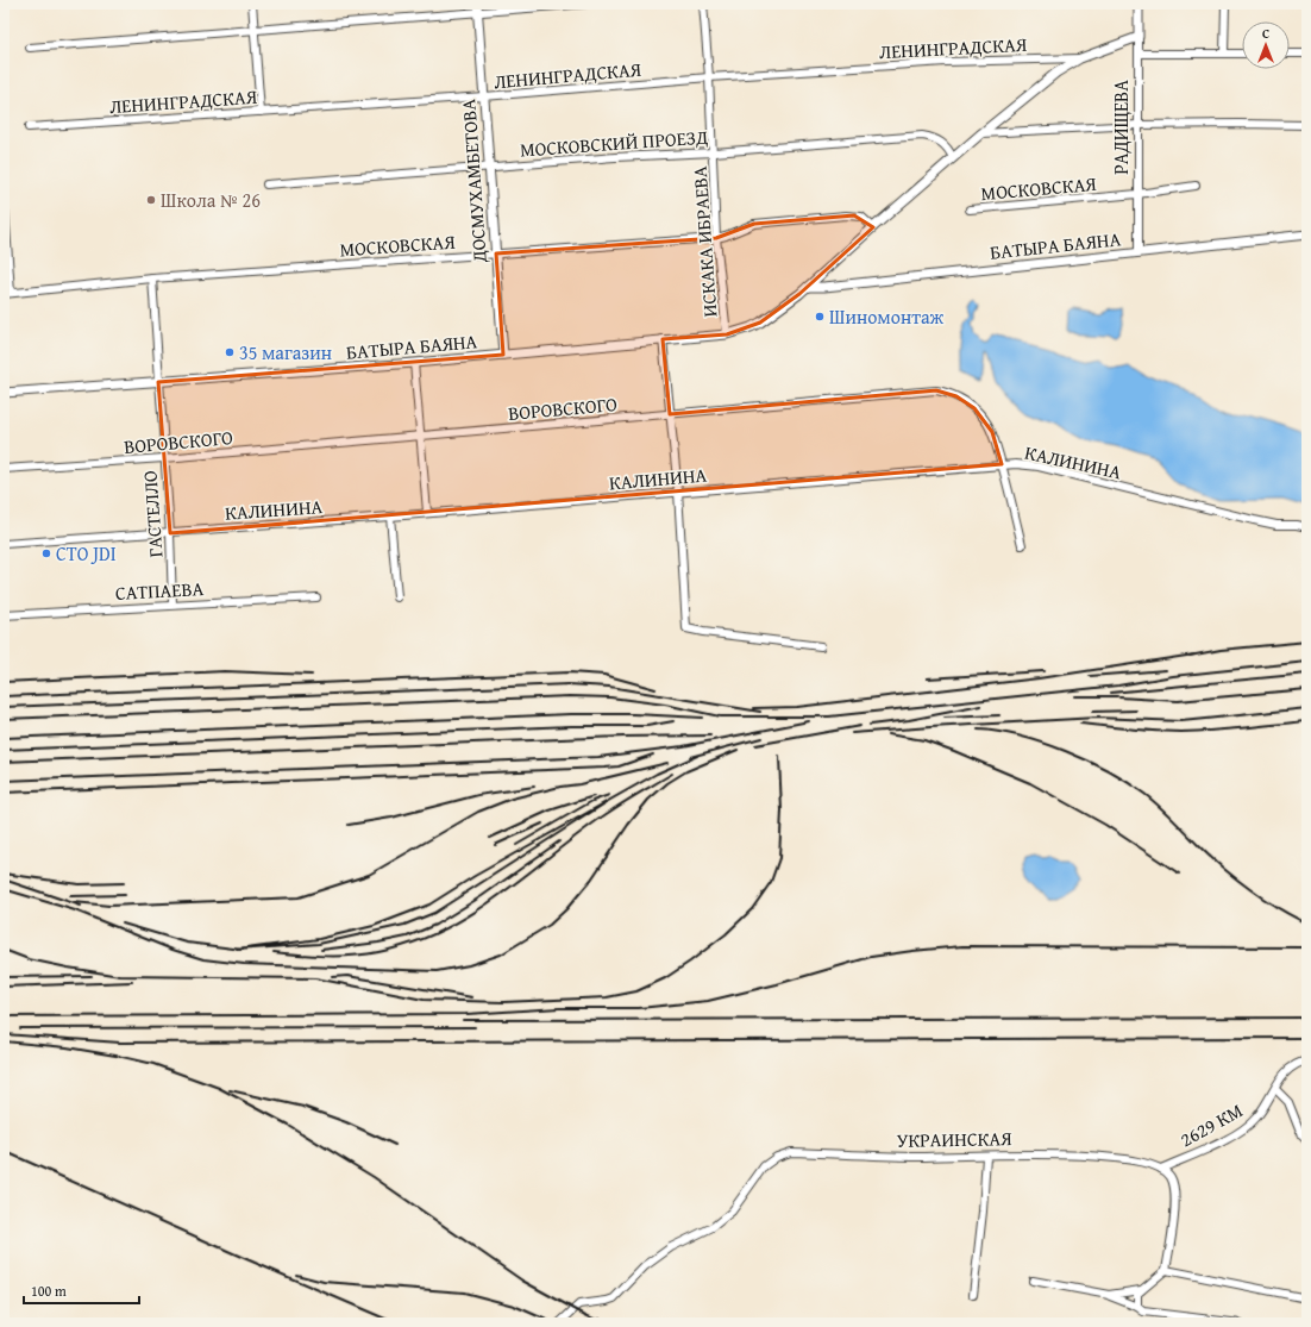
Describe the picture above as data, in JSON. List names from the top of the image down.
{
  "streets": {
    "street": [
      "ЛЕНИНГРАДСКАЯ",
      "РАДИЩЕВА",
      "МОСКОВСКИЙ ПРОЕЗД",
      "ДОСМУХАМБЕТОВА",
      "МОСКОВСКАЯ",
      "ИСКАКА ИБРАЕВА",
      "БАТЫРА БАЯНА",
      "ВОРОВСКОГО",
      "КАЛИНИНА",
      "ГАСТЕЛЛО",
      "САТПАЕВА",
      "2629 КМ",
      "УКРАИНСКАЯ"
    ]
  },
  "crossings": [
    ["ЛЕНИНГРАДСКАЯ", "ДОСМУХАМБЕТОВА"],
    ["ЛЕНИНГРАДСКАЯ", "ИСКАКА ИБРАЕВА"],
    ["ЛЕНИНГРАДСКАЯ", "БАТЫРА БАЯНА"],
    ["РАДИЩЕВА", "МОСКОВСКАЯ"],
    ["РАДИЩЕВА", "БАТЫРА БАЯНА"],
    ["МОСКОВСКИЙ ПРОЕЗД", "ДОСМУХАМБЕТОВА"],
    ["МОСКОВСКИЙ ПРОЕЗД", "ИСКАКА ИБРАЕВА"],
    ["МОСКОВСКИЙ ПРОЕЗД", "БАТЫРА БАЯНА"],
    ["ДОСМУХАМБЕТОВА", "МОСКОВСКАЯ"],
    ["ДОСМУХАМБЕТОВА", "БАТЫРА БАЯНА"],
    ["МОСКОВСКАЯ", "ИСКАКА ИБРАЕВА"],
    ["МОСКОВСКАЯ", "БАТЫРА БАЯНА"],
    ["МОСКОВСКАЯ", "ГАСТЕЛЛО"],
    ["ИСКАКА ИБРАЕВА", "БАТЫРА БАЯНА"],
    ["БАТЫРА БАЯНА", "ГАСТЕЛЛО"],
    ["ВОРОВСКОГО", "КАЛИНИНА"],
    ["ВОРОВСКОГО", "ГАСТЕЛЛО"],
    ["КАЛИНИНА", "ГАСТЕЛЛО"],
    ["ГАСТЕЛЛО", "САТПАЕВА"],
    ["2629 КМ", "УКРАИНСКАЯ"]
  ],
  "places": [
    "Школа № 26",
    "Шиномонтаж",
    "35 магазин",
    "СТО JDI"
  ],
  "scale_bar": "100 m",
  "north": "top"
}
